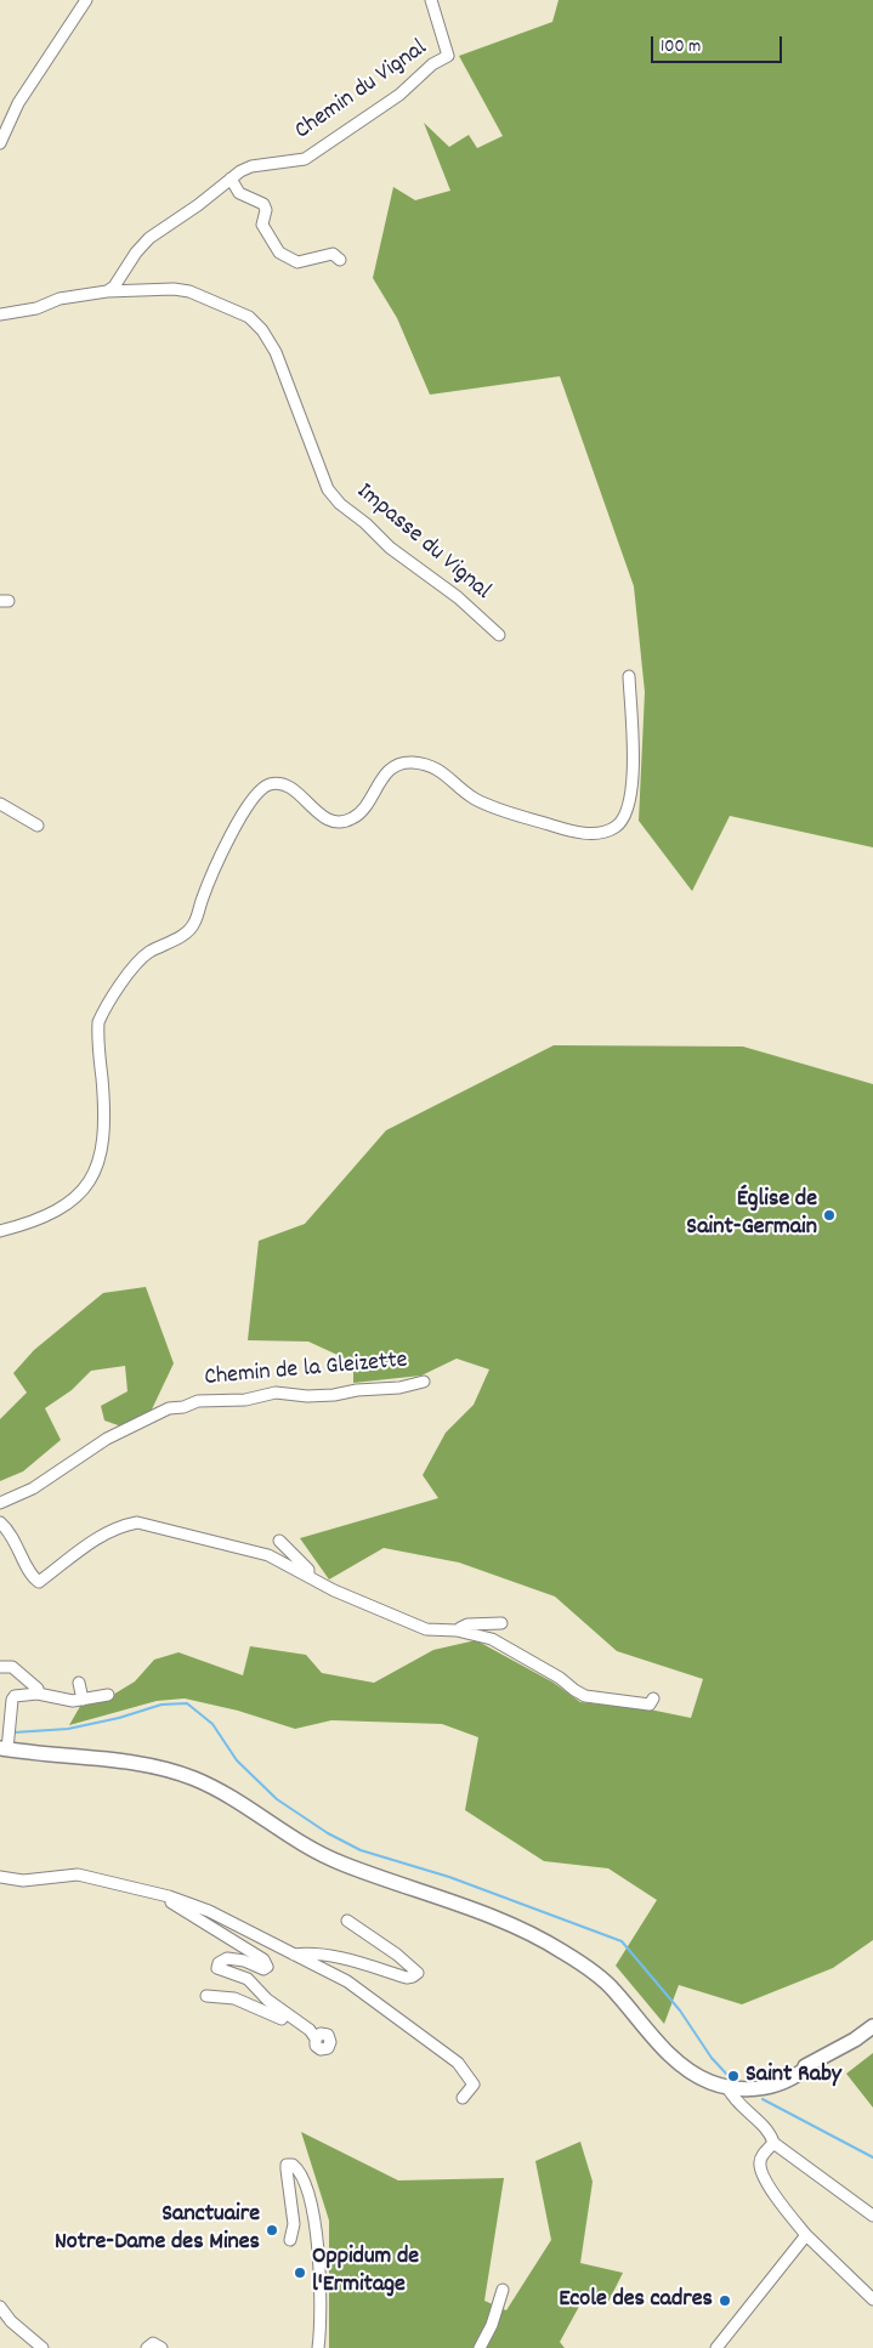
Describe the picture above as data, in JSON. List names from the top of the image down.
{
  "streets": {
    "street": ["Chemin du Vignal", "Impasse du Vignal", "Chemin de la Gleizette"]
  },
  "crossings": [
    ["Chemin du Vignal", "Impasse du Vignal"]
  ],
  "places": [
    "Église de Saint-Germain",
    "Saint Raby",
    "Sanctuaire Notre-Dame des Mines",
    "Oppidum de l'Ermitage",
    "Ecole des cadres"
  ],
  "scale_bar": "100 m"
}
